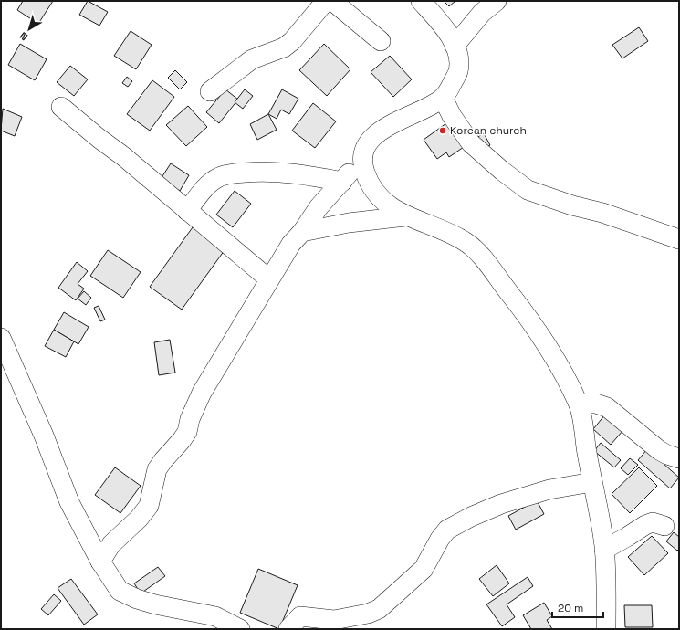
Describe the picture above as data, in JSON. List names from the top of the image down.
{
  "places": ["Korean church"],
  "scale_bar": "20 m",
  "north": "bottom left"
}
